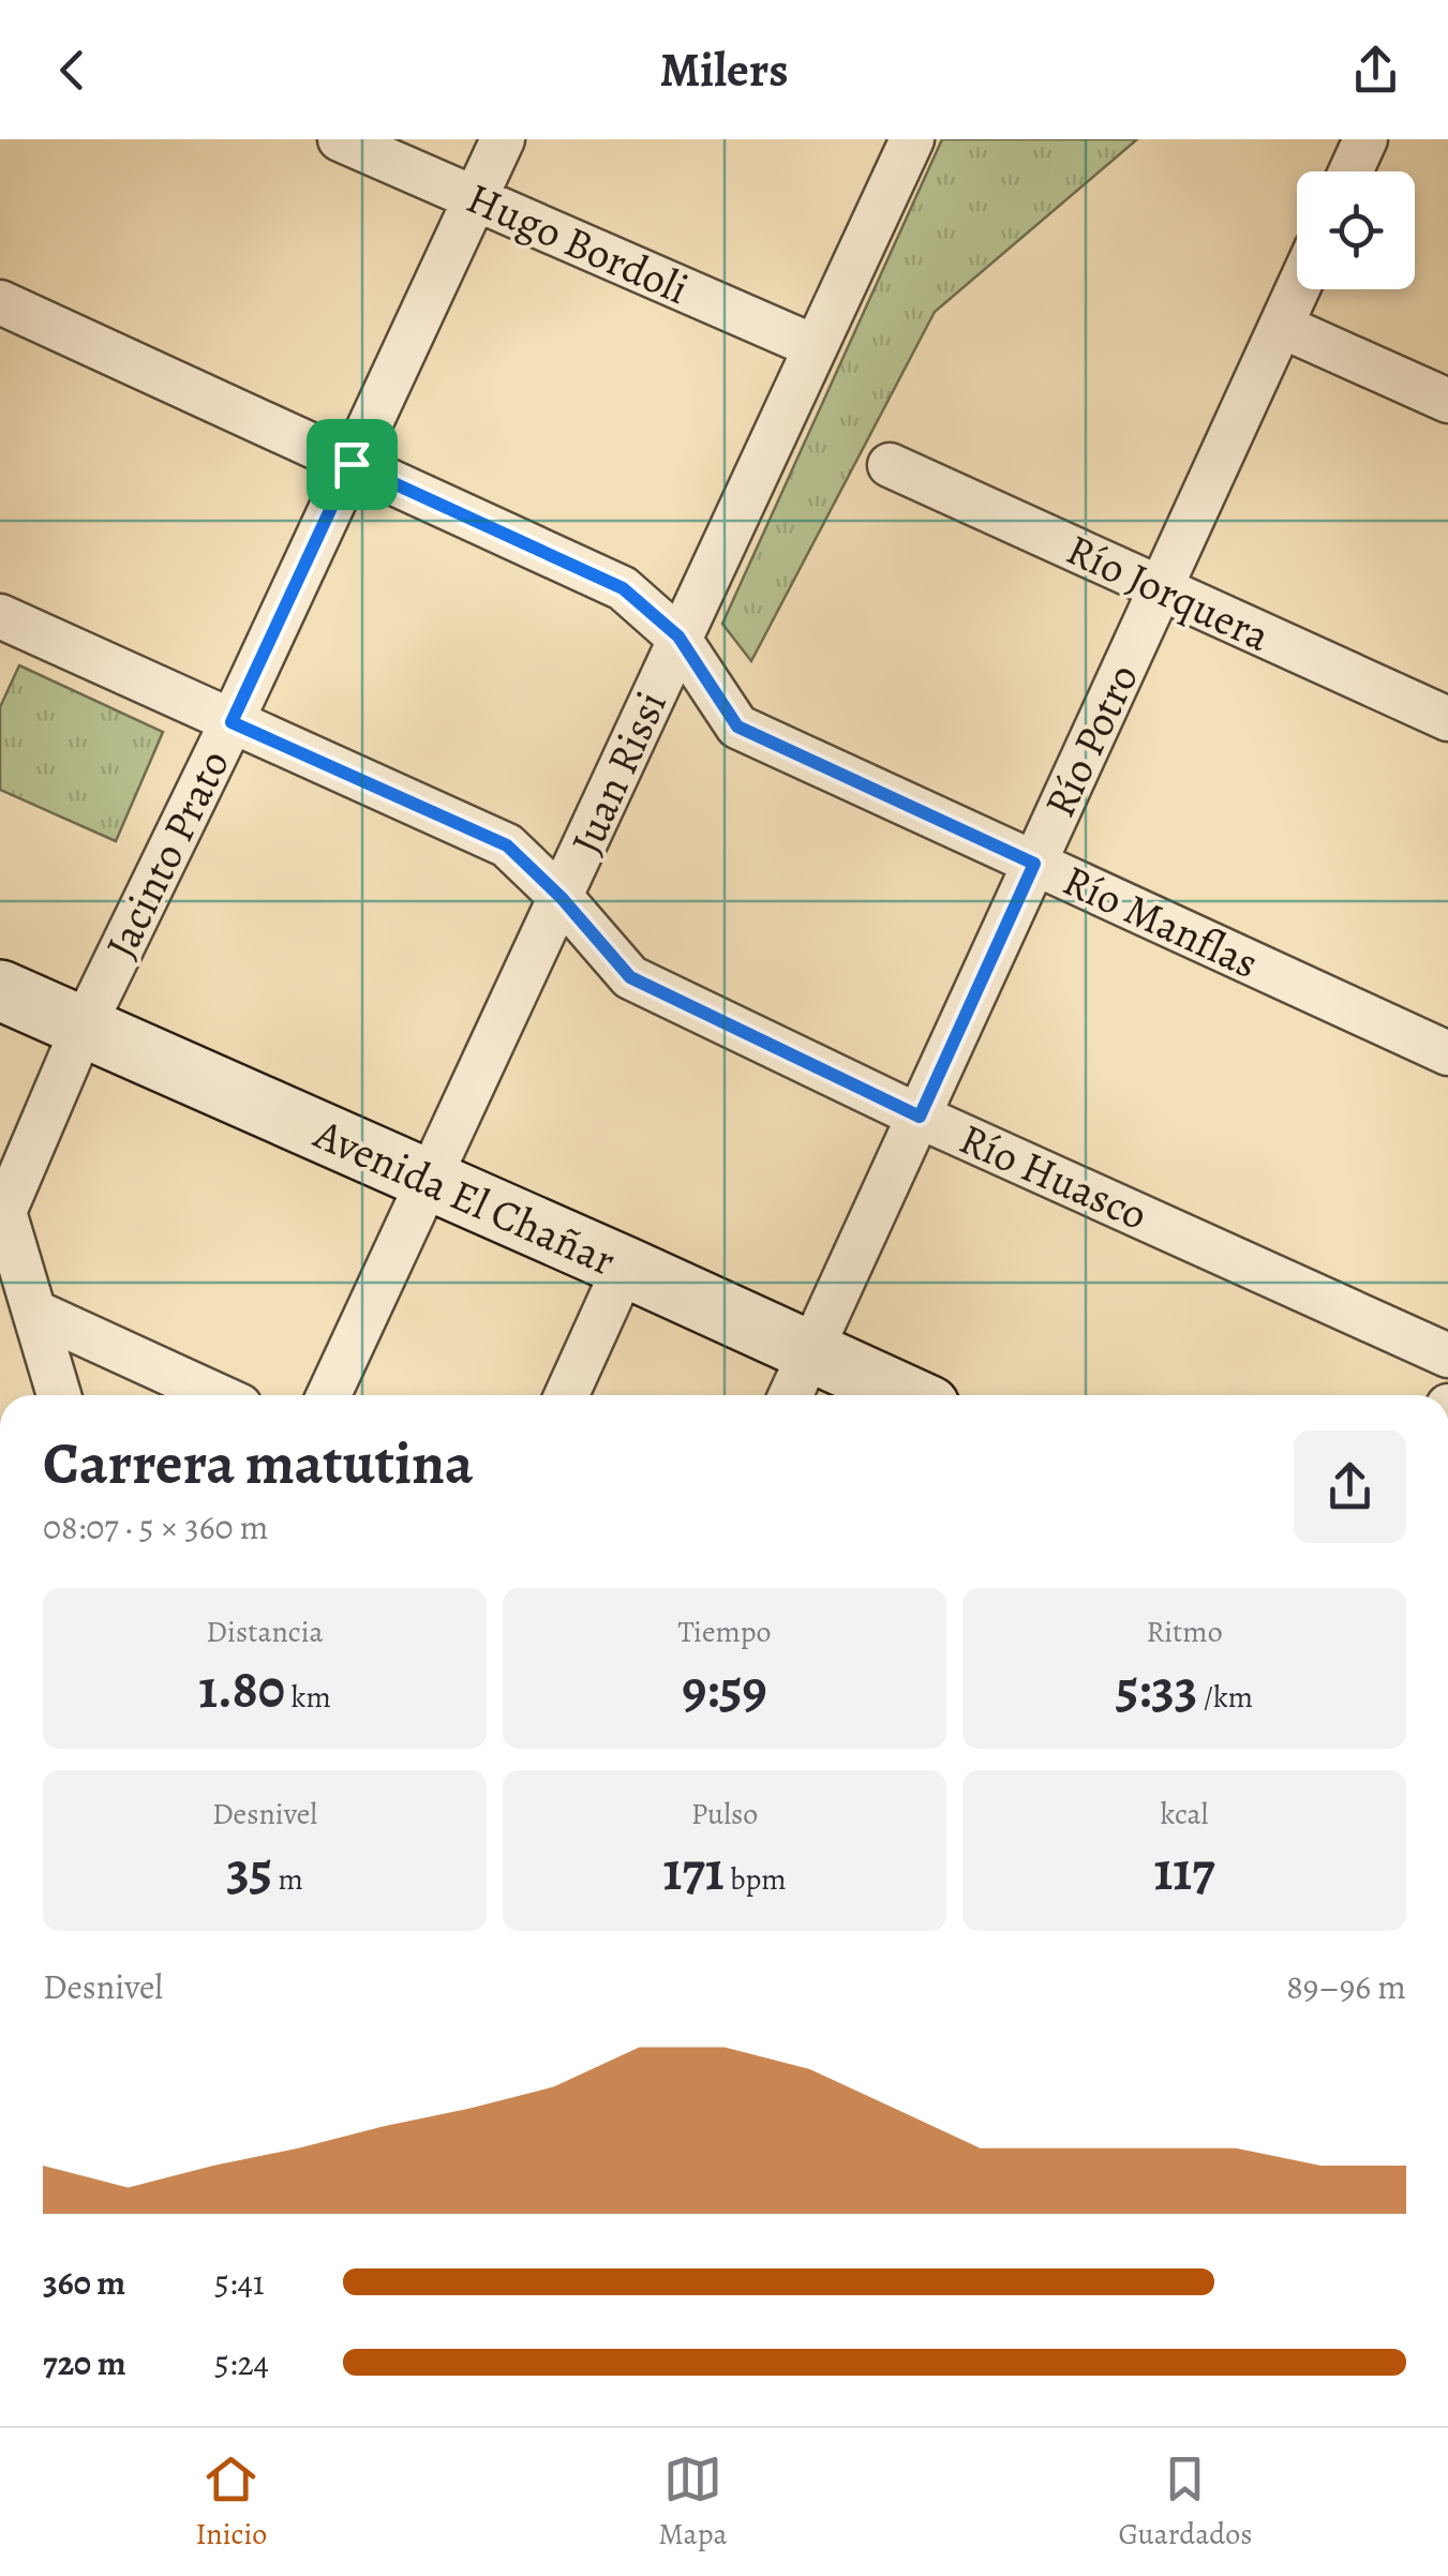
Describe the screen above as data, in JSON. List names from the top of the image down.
{
  "streets": {
    "street": [
      "Hugo Bordoli",
      "Río Jorquera",
      "Río Potro",
      "Juan Rissi",
      "Jacinto Prato",
      "Río Manflas",
      "Río Huasco",
      "Avenida El Chañar"
    ]
  },
  "crossings": [
    ["Hugo Bordoli", "Juan Rissi"],
    ["Hugo Bordoli", "Jacinto Prato"],
    ["Río Jorquera", "Río Potro"],
    ["Río Potro", "Río Manflas"],
    ["Río Potro", "Río Huasco"],
    ["Río Potro", "Avenida El Chañar"],
    ["Juan Rissi", "Río Manflas"],
    ["Juan Rissi", "Río Huasco"],
    ["Juan Rissi", "Avenida El Chañar"],
    ["Jacinto Prato", "Río Manflas"],
    ["Jacinto Prato", "Río Huasco"],
    ["Jacinto Prato", "Avenida El Chañar"]
  ],
  "page": {
    "header": "Milers",
    "heading": ["Carrera matutina", "08:07 · 5 × 360 m"],
    "stats": [
      ["Distancia", "1.80 km"],
      ["Tiempo", "9:59"],
      ["Ritmo", "5:33 /km"],
      ["Desnivel", "35 m"],
      ["Pulso", "171 bpm"],
      ["kcal", "117"]
    ],
    "chart": ["Desnivel", "89–96 m"],
    "list": [
      {
        "name": "360 m",
        "note": "5:41"
      },
      {
        "name": "720 m",
        "note": "5:24"
      }
    ],
    "tabs": ["Inicio", "Mapa", "Guardados"]
  }
}
